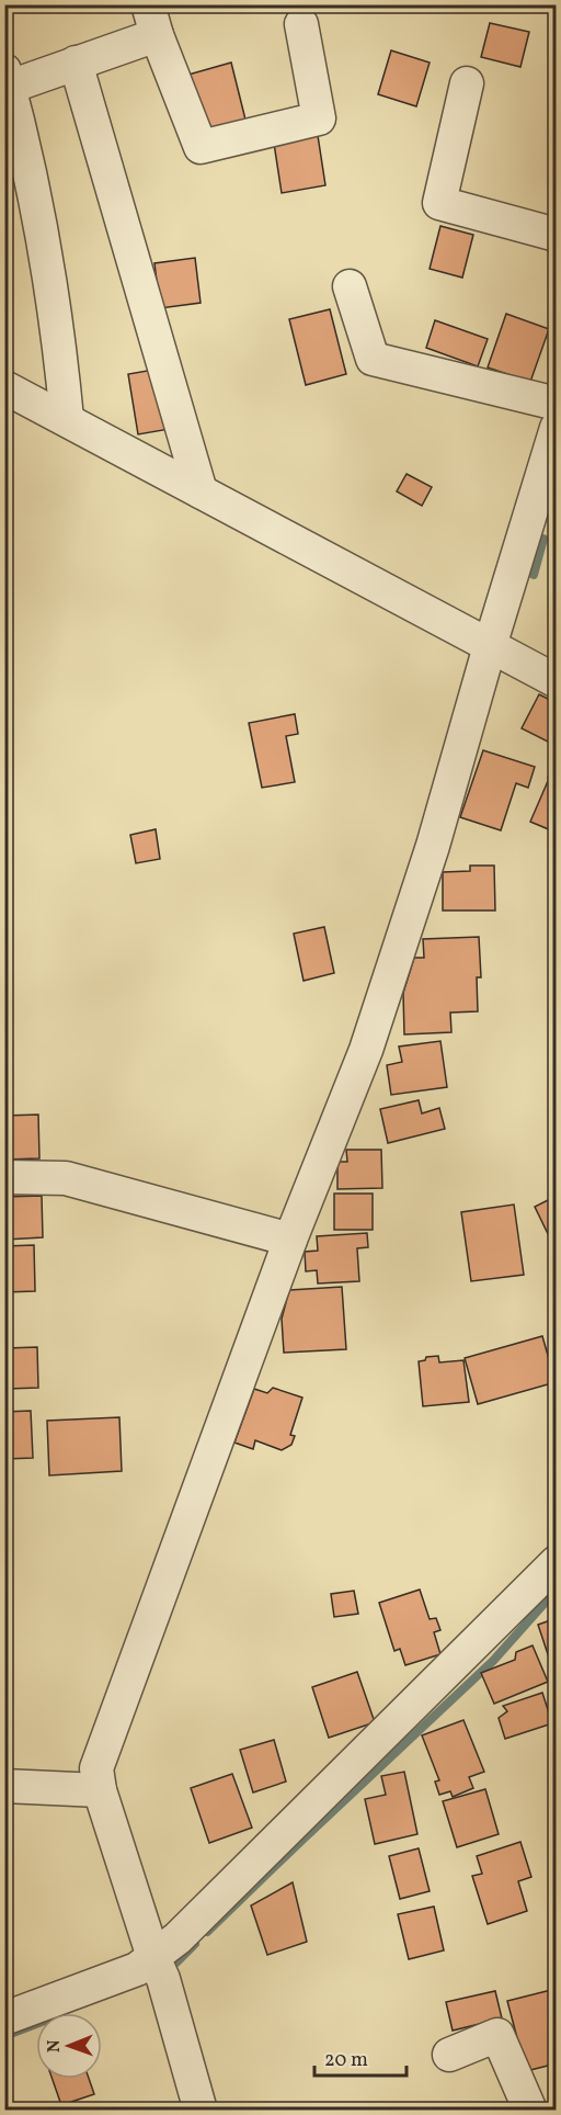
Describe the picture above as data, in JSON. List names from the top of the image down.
{
  "scale_bar": "20 m",
  "north": "left"
}
